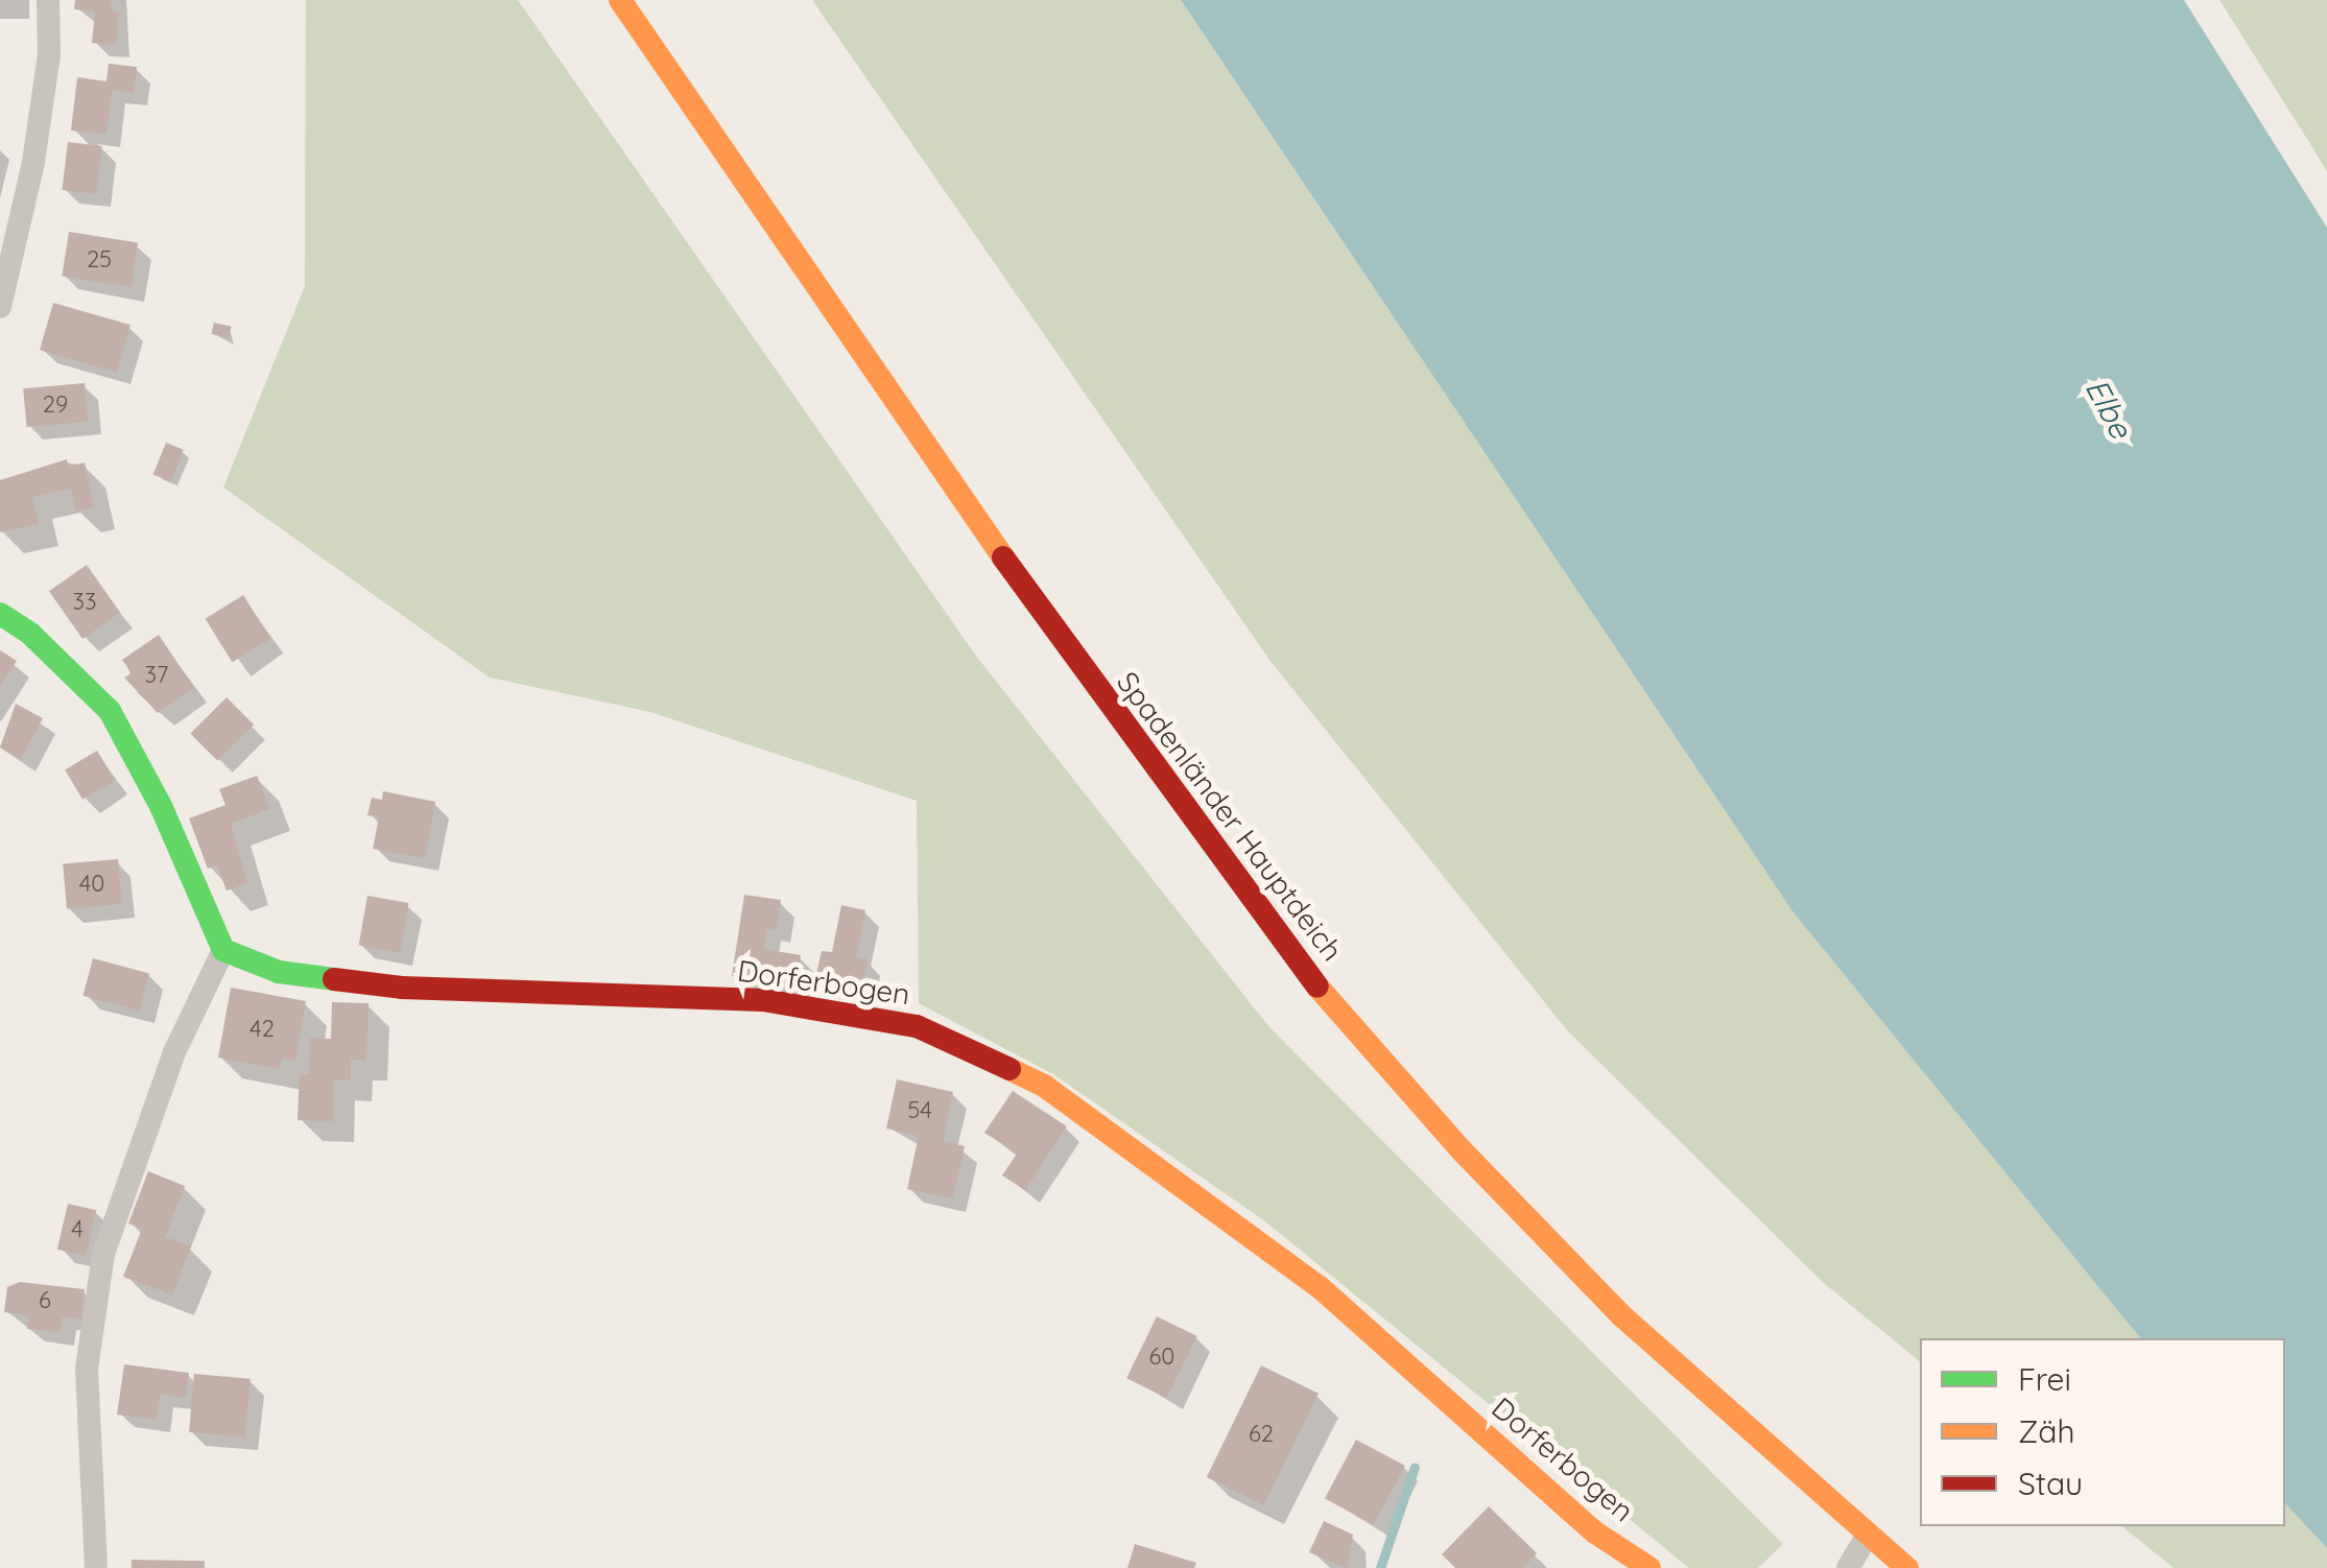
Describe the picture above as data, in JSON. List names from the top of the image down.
{
  "streets": {
    "street": ["Spadenländer Hauptdeich", "Dorferbogen"]
  },
  "water": ["Elbe"],
  "house_numbers": [
    "25",
    "29",
    "33",
    "37",
    "40",
    "42",
    "54",
    "4",
    "6",
    "60",
    "62"
  ],
  "legend": ["Frei", "Zäh", "Stau"]
}
